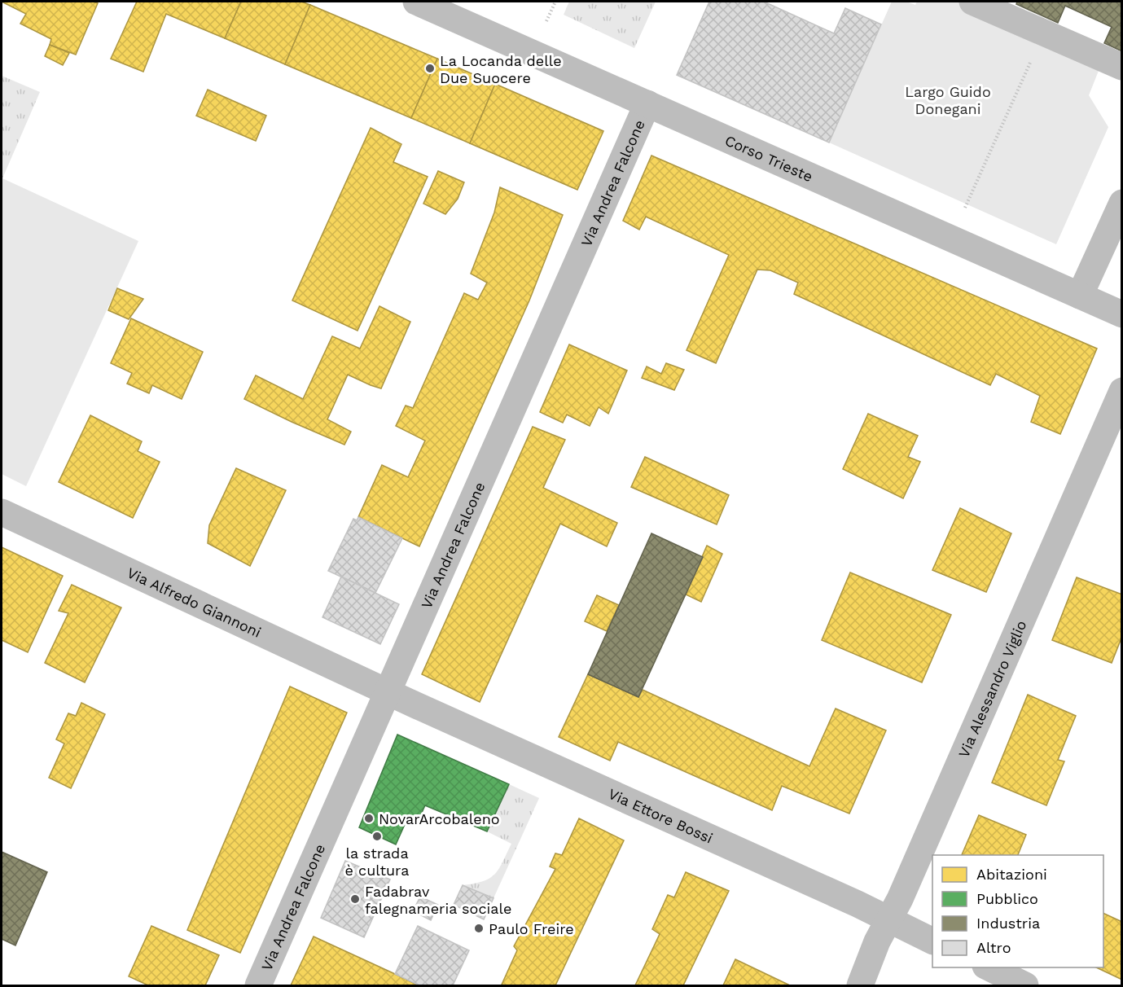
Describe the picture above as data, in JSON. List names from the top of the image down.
{
  "streets": {
    "street": [
      "Corso Trieste",
      "Via Andrea Falcone",
      "Via Alfredo Giannoni",
      "Via Alessandro Viglio",
      "Via Ettore Bossi"
    ]
  },
  "crossings": [
    ["Corso Trieste", "Via Andrea Falcone"],
    ["Via Andrea Falcone", "Via Alfredo Giannoni"],
    ["Via Andrea Falcone", "Via Ettore Bossi"],
    ["Via Alfredo Giannoni", "Via Ettore Bossi"],
    ["Via Alessandro Viglio", "Via Ettore Bossi"]
  ],
  "parks": ["Largo Guido Donegani"],
  "places": [
    "La Locanda delle Due Suocere",
    "NovarArcobaleno",
    "la strada è cultura",
    "Fadabrav falegnameria sociale",
    "Paulo Freire"
  ],
  "legend": [
    "Abitazioni",
    "Pubblico",
    "Industria",
    "Altro"
  ]
}
